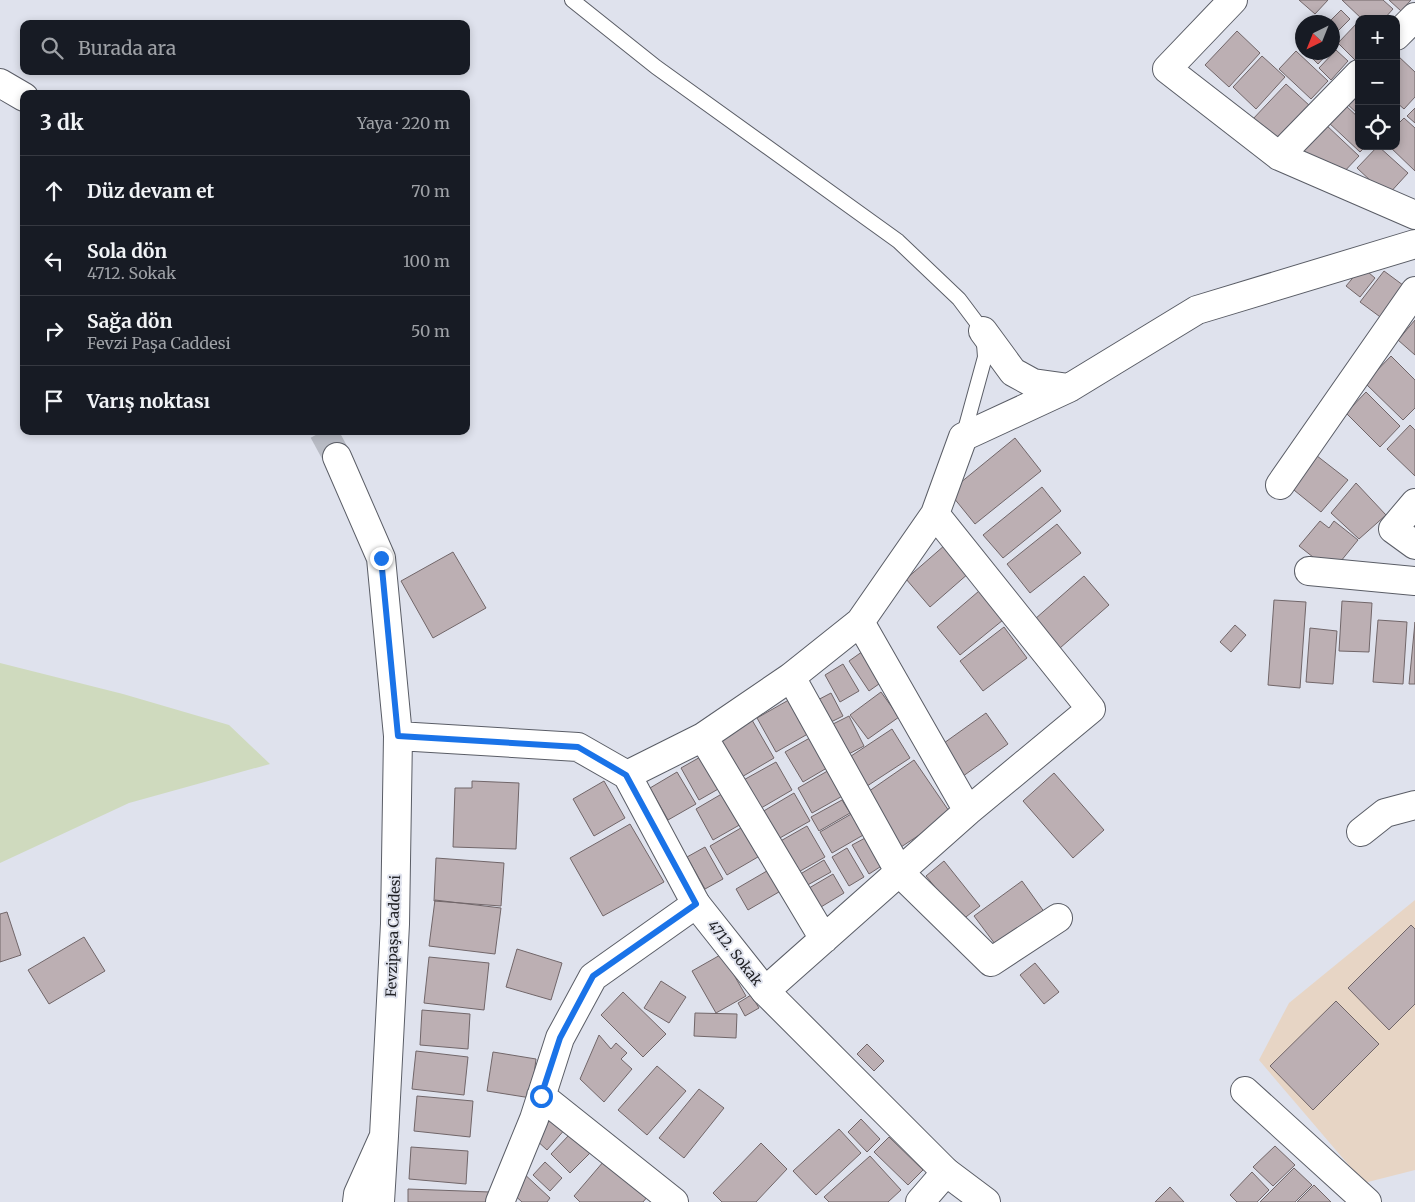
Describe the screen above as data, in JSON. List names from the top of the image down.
{
  "streets": {
    "street": ["Fevzipaşa Caddesi", "4712. Sokak"]
  },
  "north": "bottom left",
  "page": {
    "map_buttons": ["+", "−"],
    "search": "Burada ara",
    "heading": ["3 dk", "Yaya · 220 m"],
    "list": [
      ["Düz devam et", "70 m"],
      ["Sola dön", "4712. Sokak", "100 m"],
      ["Sağa dön", "Fevzi Paşa Caddesi", "50 m"],
      "Varış noktası"
    ]
  }
}
